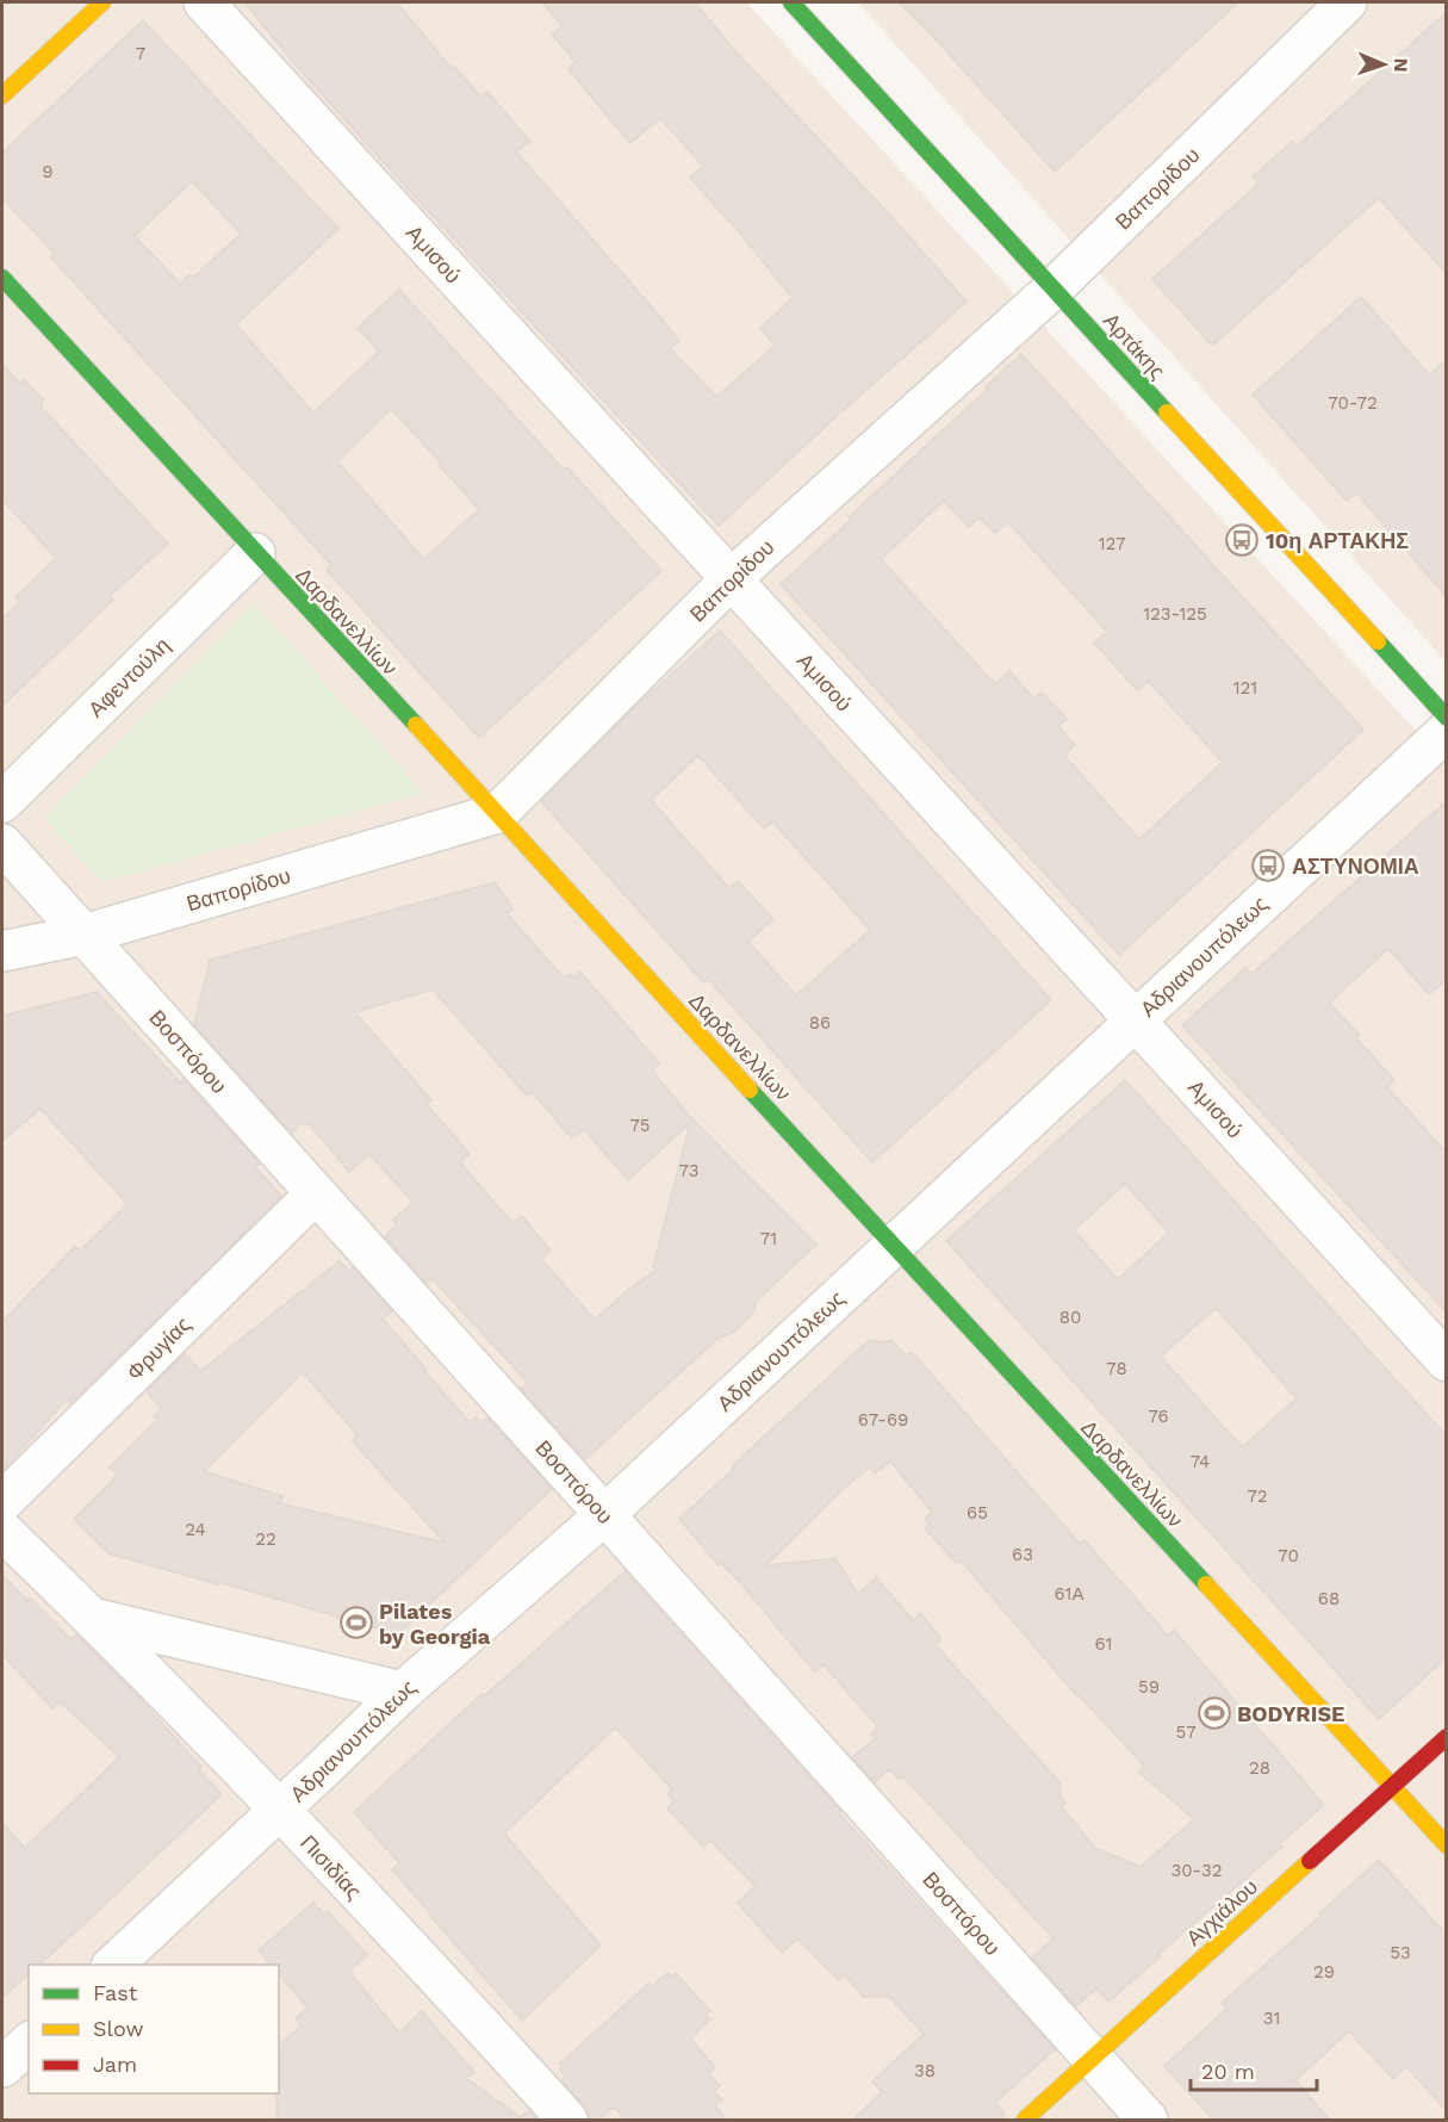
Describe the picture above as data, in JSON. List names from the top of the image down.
{
  "streets": {
    "street": [
      "Βαπορίδου",
      "Αμισού",
      "Αρτάκης",
      "Δαρδανελλίων",
      "Αφεντούλη",
      "Αδριανουπόλεως",
      "Βοσπόρου",
      "Φρυγίας",
      "Πισιδίας",
      "Αγχιάλου"
    ]
  },
  "crossings": [
    ["Βαπορίδου", "Αμισού"],
    ["Βαπορίδου", "Αρτάκης"],
    ["Βαπορίδου", "Δαρδανελλίων"],
    ["Βαπορίδου", "Βοσπόρου"],
    ["Αμισού", "Αδριανουπόλεως"],
    ["Δαρδανελλίων", "Αφεντούλη"],
    ["Δαρδανελλίων", "Αδριανουπόλεως"],
    ["Δαρδανελλίων", "Αγχιάλου"],
    ["Αδριανουπόλεως", "Βοσπόρου"],
    ["Αδριανουπόλεως", "Πισιδίας"],
    ["Βοσπόρου", "Φρυγίας"],
    ["Βοσπόρου", "Αγχιάλου"]
  ],
  "places": {
    "bus stop": ["10η ΑΡΤΑΚΗΣ", "ΑΣΤΥΝΟΜΙΑ"],
    "sports": ["Pilates by Georgia", "BODYRISE"]
  },
  "house_numbers": [
    "7",
    "9",
    "70-72",
    "127",
    "123-125",
    "121",
    "86",
    "75",
    "73",
    "71",
    "80",
    "78",
    "76",
    "67-69",
    "74",
    "72",
    "65",
    "24",
    "22",
    "63",
    "70",
    "61Α",
    "68",
    "61",
    "59",
    "57",
    "28",
    "30-32",
    "53",
    "29",
    "31",
    "38"
  ],
  "legend": ["Fast", "Slow", "Jam"],
  "scale_bar": "20 m",
  "north": "right"
}
